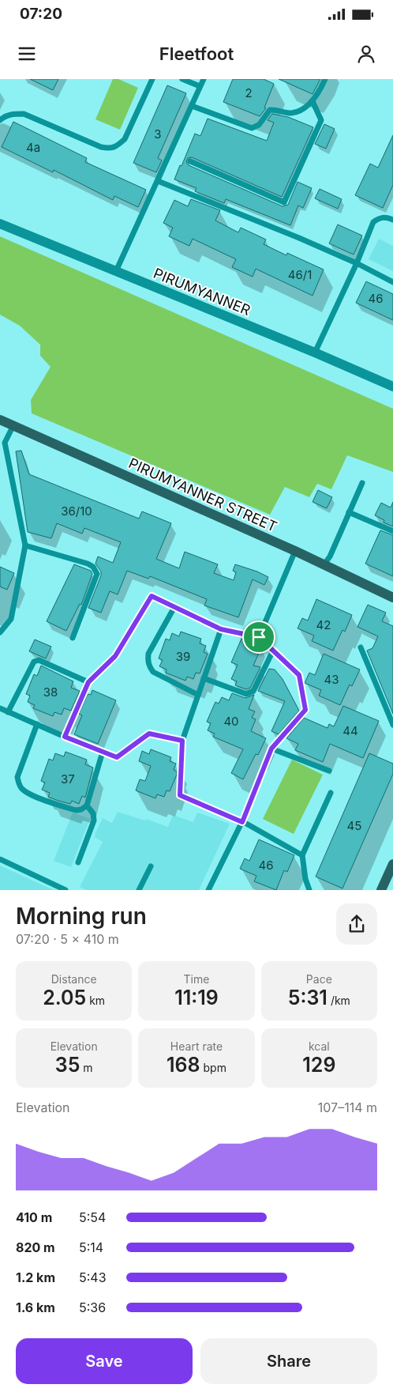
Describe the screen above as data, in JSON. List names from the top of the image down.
{
  "streets": {
    "street": ["PIRUMYANNER", "PIRUMYANNER STREET"]
  },
  "house_numbers": [
    "2",
    "3",
    "4a",
    "46/1",
    "46",
    "36/10",
    "42",
    "39",
    "43",
    "38",
    "40",
    "44",
    "37",
    "45",
    "46"
  ],
  "page": {
    "status": "07:20",
    "header": "Fleetfoot",
    "heading": ["Morning run", "07:20 · 5 × 410 m"],
    "stats": [
      ["Distance", "2.05 km"],
      ["Time", "11:19"],
      ["Pace", "5:31 /km"],
      ["Elevation", "35 m"],
      ["Heart rate", "168 bpm"],
      ["kcal", "129"]
    ],
    "chart": ["Elevation", "107–114 m"],
    "list": [
      {
        "name": "410 m",
        "note": "5:54"
      },
      {
        "name": "820 m",
        "note": "5:14"
      },
      {
        "name": "1.2 km",
        "note": "5:43"
      },
      {
        "name": "1.6 km",
        "note": "5:36"
      }
    ],
    "buttons": ["Save", "Share"]
  }
}
